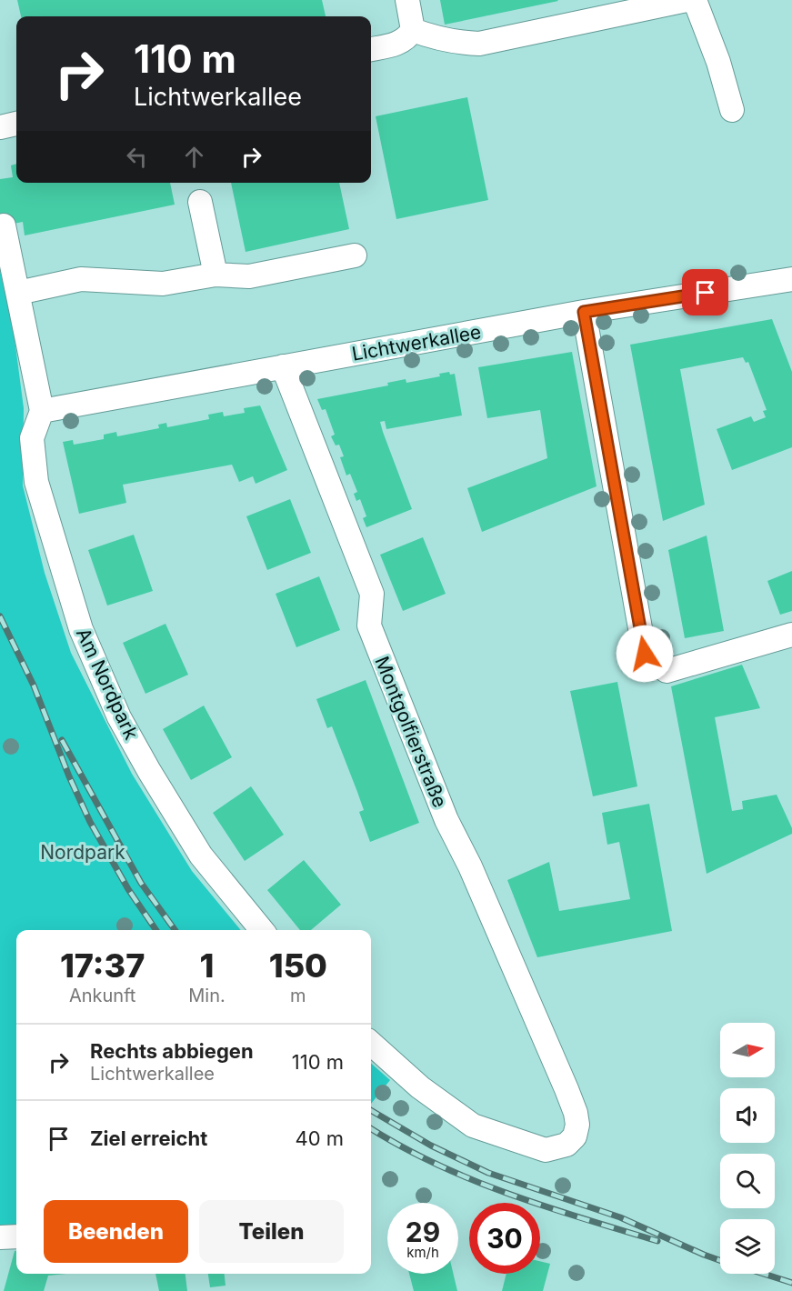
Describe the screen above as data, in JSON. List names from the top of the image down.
{
  "streets": {
    "street": ["Lichtwerkallee", "Am Nordpark", "Montgolfierstraße"]
  },
  "crossings": [
    ["Lichtwerkallee", "Am Nordpark"],
    ["Lichtwerkallee", "Montgolfierstraße"]
  ],
  "parks": ["Nordpark"],
  "north": "right",
  "page": {
    "turn": ["110 m", "Lichtwerkallee"],
    "eta": [
      "17:37",
      "Ankunft",
      "1",
      "Min.",
      "150",
      "m"
    ],
    "list": [
      {
        "name": "Rechts abbiegen",
        "note": "Lichtwerkallee",
        "value": "110 m"
      },
      {
        "name": "Ziel erreicht",
        "value": "40 m"
      }
    ],
    "buttons": ["Beenden", "Teilen"],
    "speed": "29 km/h",
    "limit": "30"
  }
}
